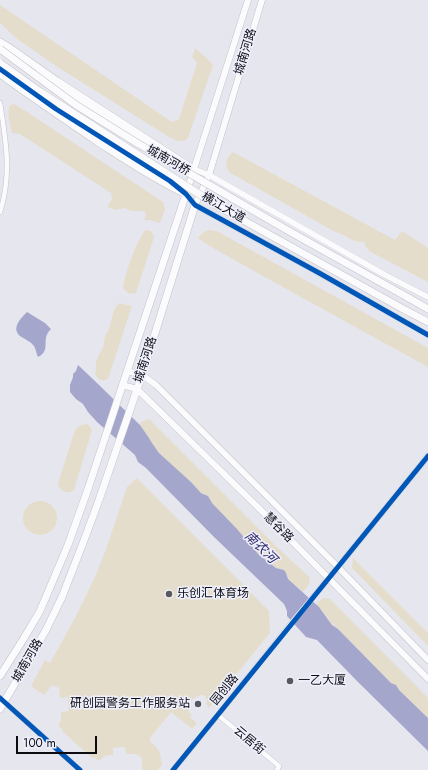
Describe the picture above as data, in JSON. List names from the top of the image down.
{
  "streets": {
    "main road": ["城南河路", "城南河桥", "慧谷路"],
    "street": ["横江大道", "园创路", "云居街"]
  },
  "crossings": [
    ["城南河路", "横江大道"],
    ["城南河路", "慧谷路"],
    ["城南河桥", "横江大道"],
    ["慧谷路", "园创路"],
    ["园创路", "云居街"]
  ],
  "water": ["南农河"],
  "places": ["乐创汇体育场", "一乙大厦", "研创园警务工作服务站"],
  "scale_bar": "100 m"
}
